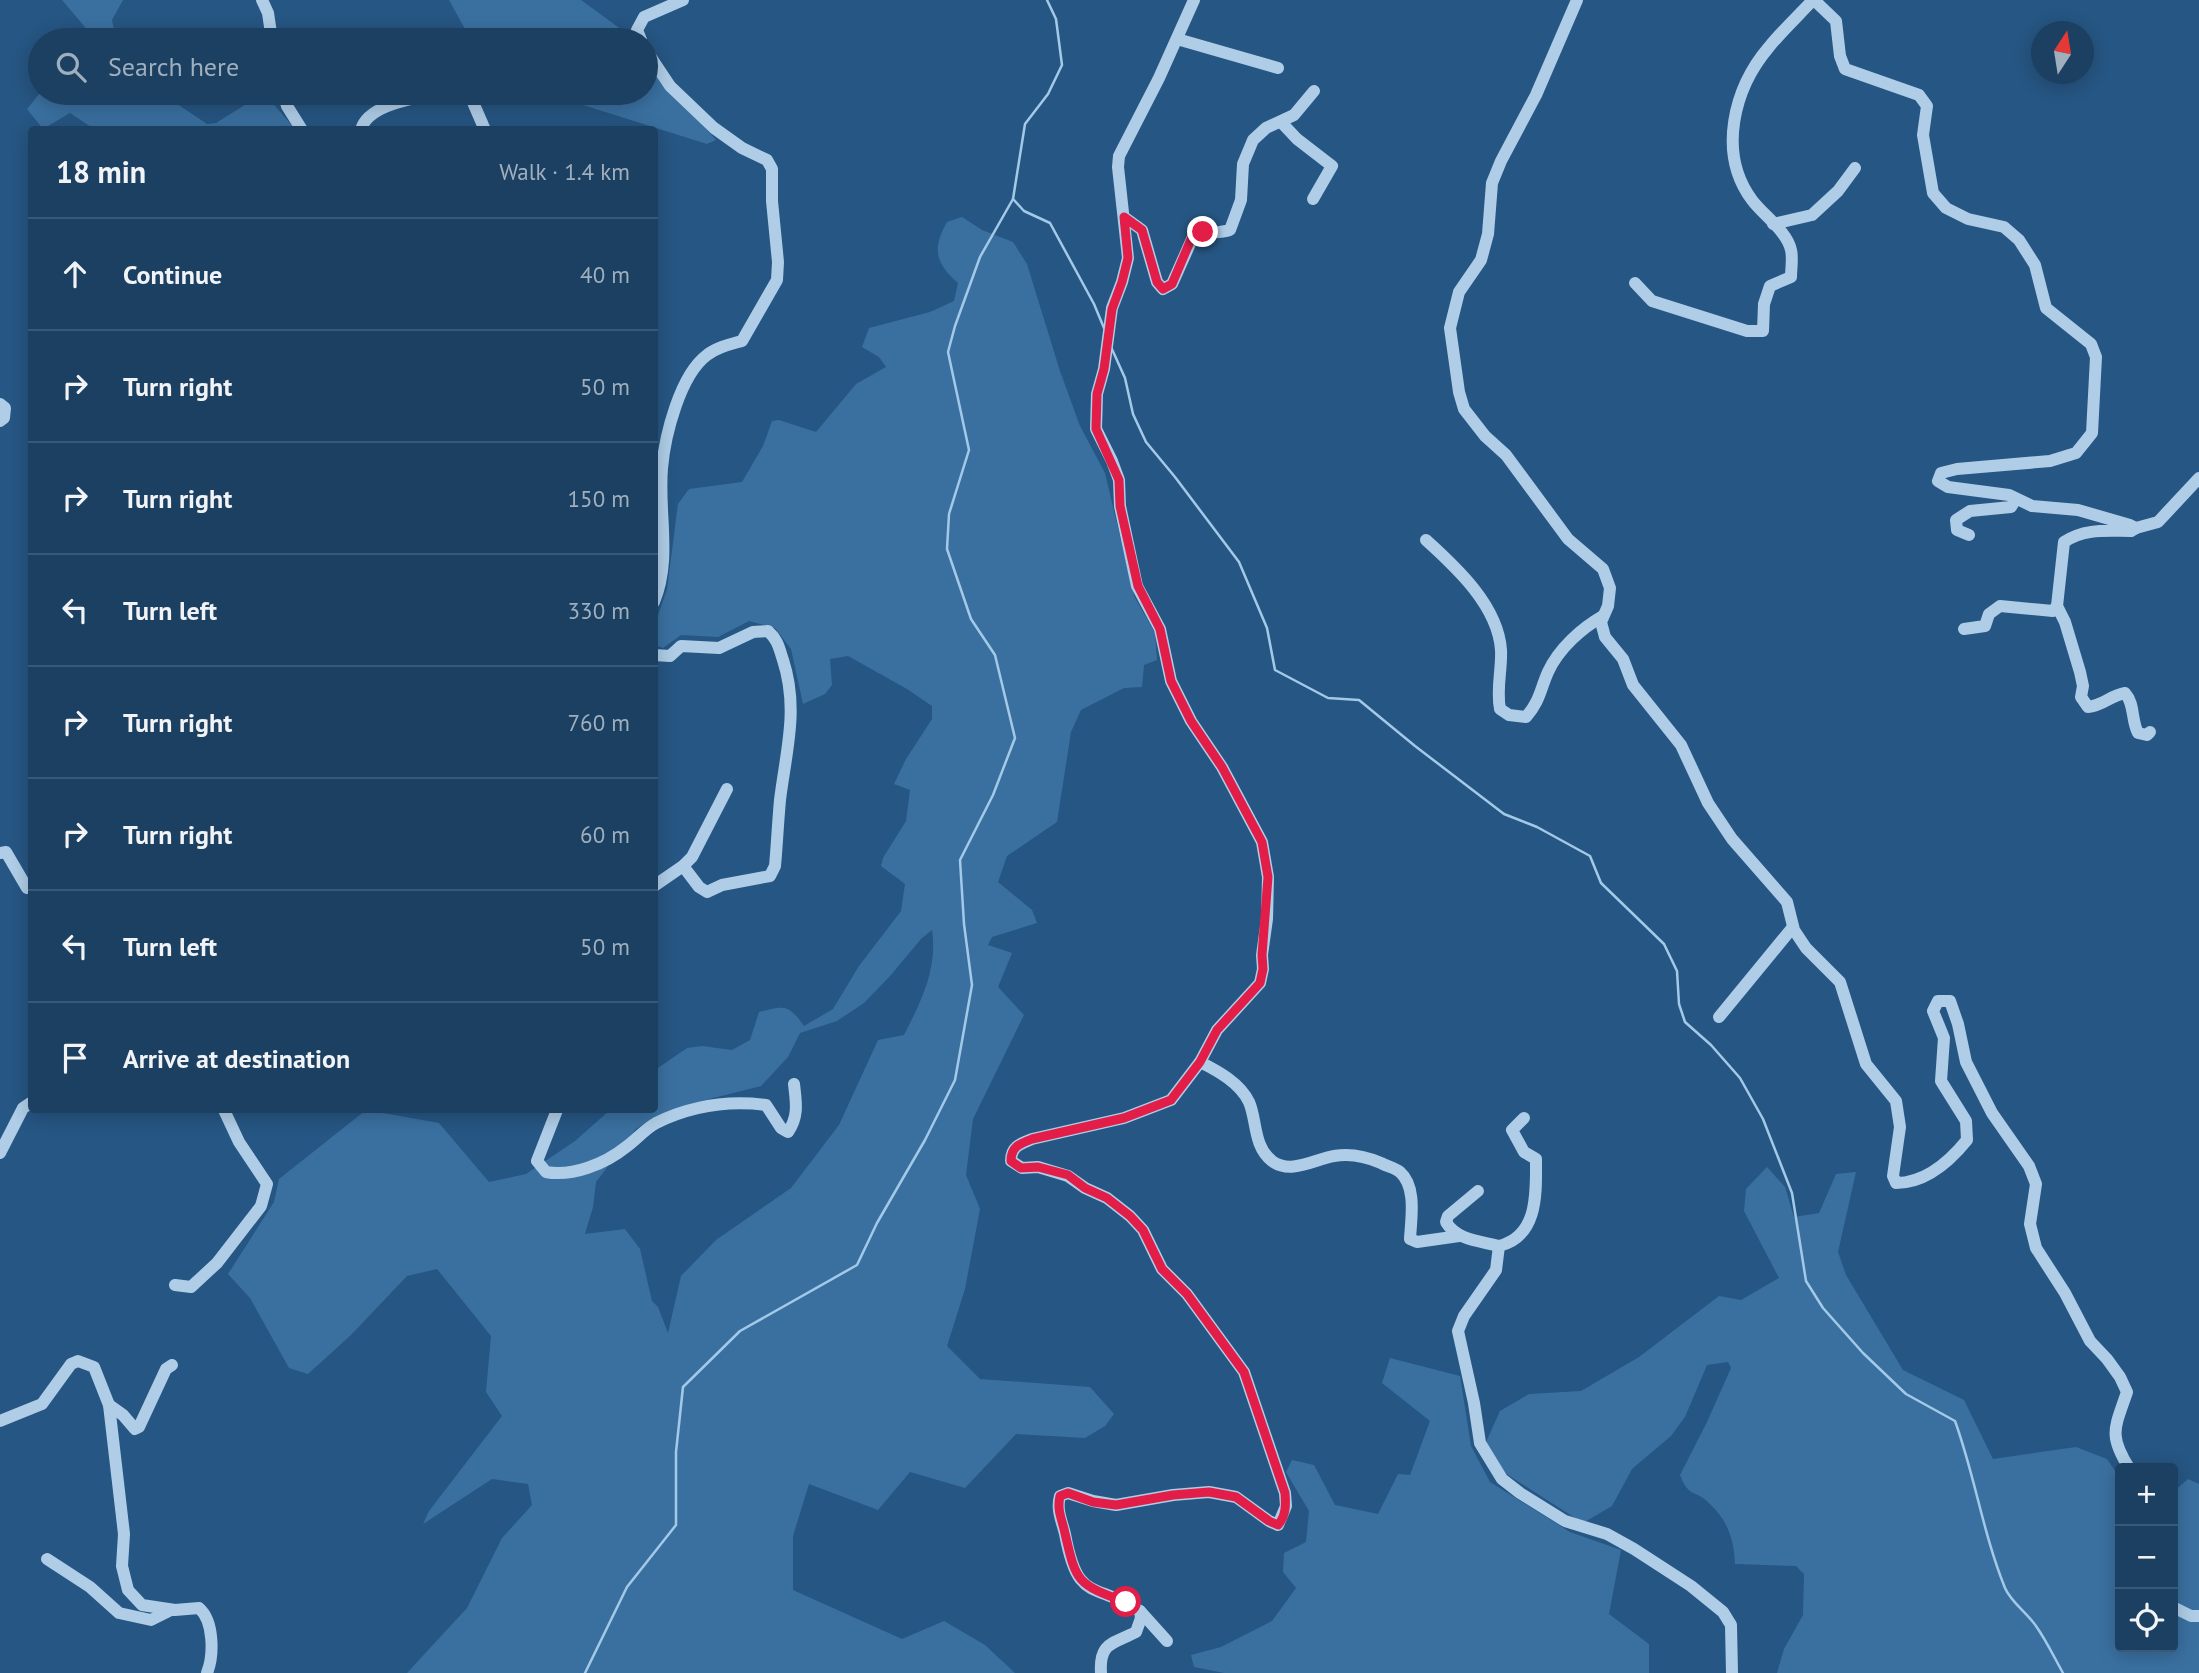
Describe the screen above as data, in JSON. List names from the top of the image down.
{
  "north": "top",
  "page": {
    "search": "Search here",
    "heading": ["18 min", "Walk · 1.4 km"],
    "list": [
      ["Continue", "40 m"],
      ["Turn right", "50 m"],
      ["Turn right", "150 m"],
      ["Turn left", "330 m"],
      ["Turn right", "760 m"],
      ["Turn right", "60 m"],
      ["Turn left", "50 m"],
      "Arrive at destination"
    ],
    "map_buttons": ["+", "−"]
  }
}
